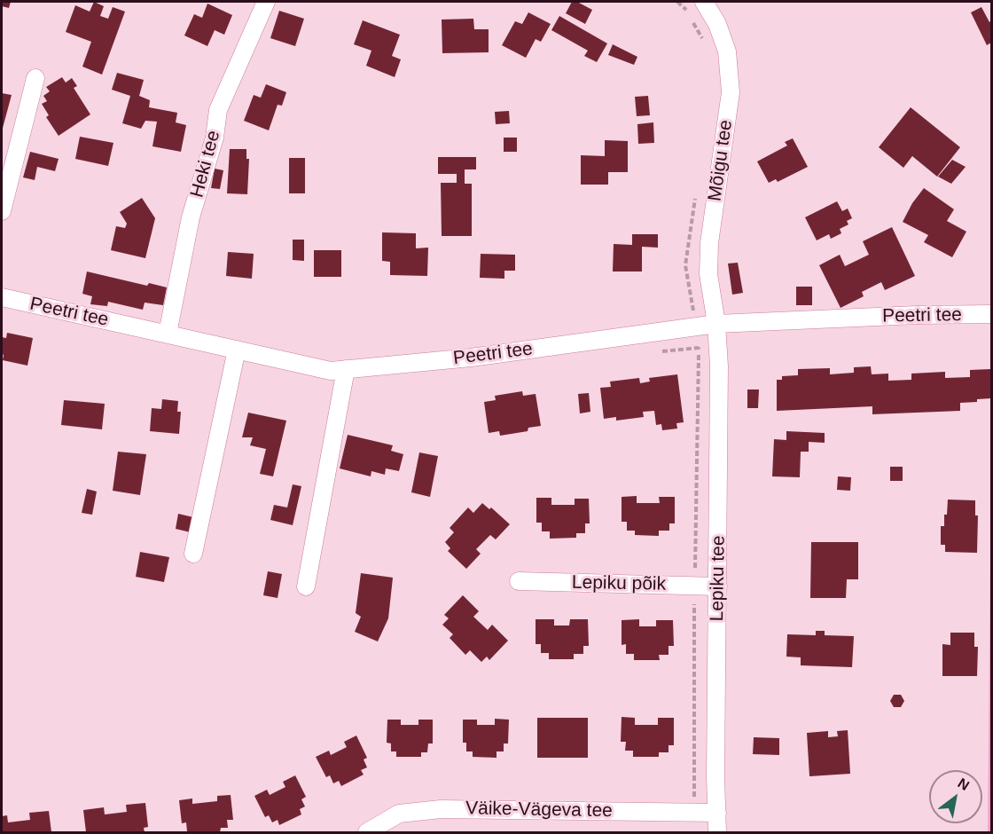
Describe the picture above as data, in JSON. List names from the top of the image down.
{
  "streets": {
    "street": [
      "Mõigu tee",
      "Heki tee",
      "Peetri tee",
      "Lepiku tee",
      "Lepiku põik",
      "Väike-Vägeva tee"
    ]
  },
  "crossings": [
    ["Mõigu tee", "Peetri tee"],
    ["Mõigu tee", "Lepiku tee"],
    ["Heki tee", "Peetri tee"],
    ["Peetri tee", "Lepiku tee"],
    ["Lepiku tee", "Lepiku põik"],
    ["Lepiku tee", "Väike-Vägeva tee"]
  ],
  "north": "top right"
}
